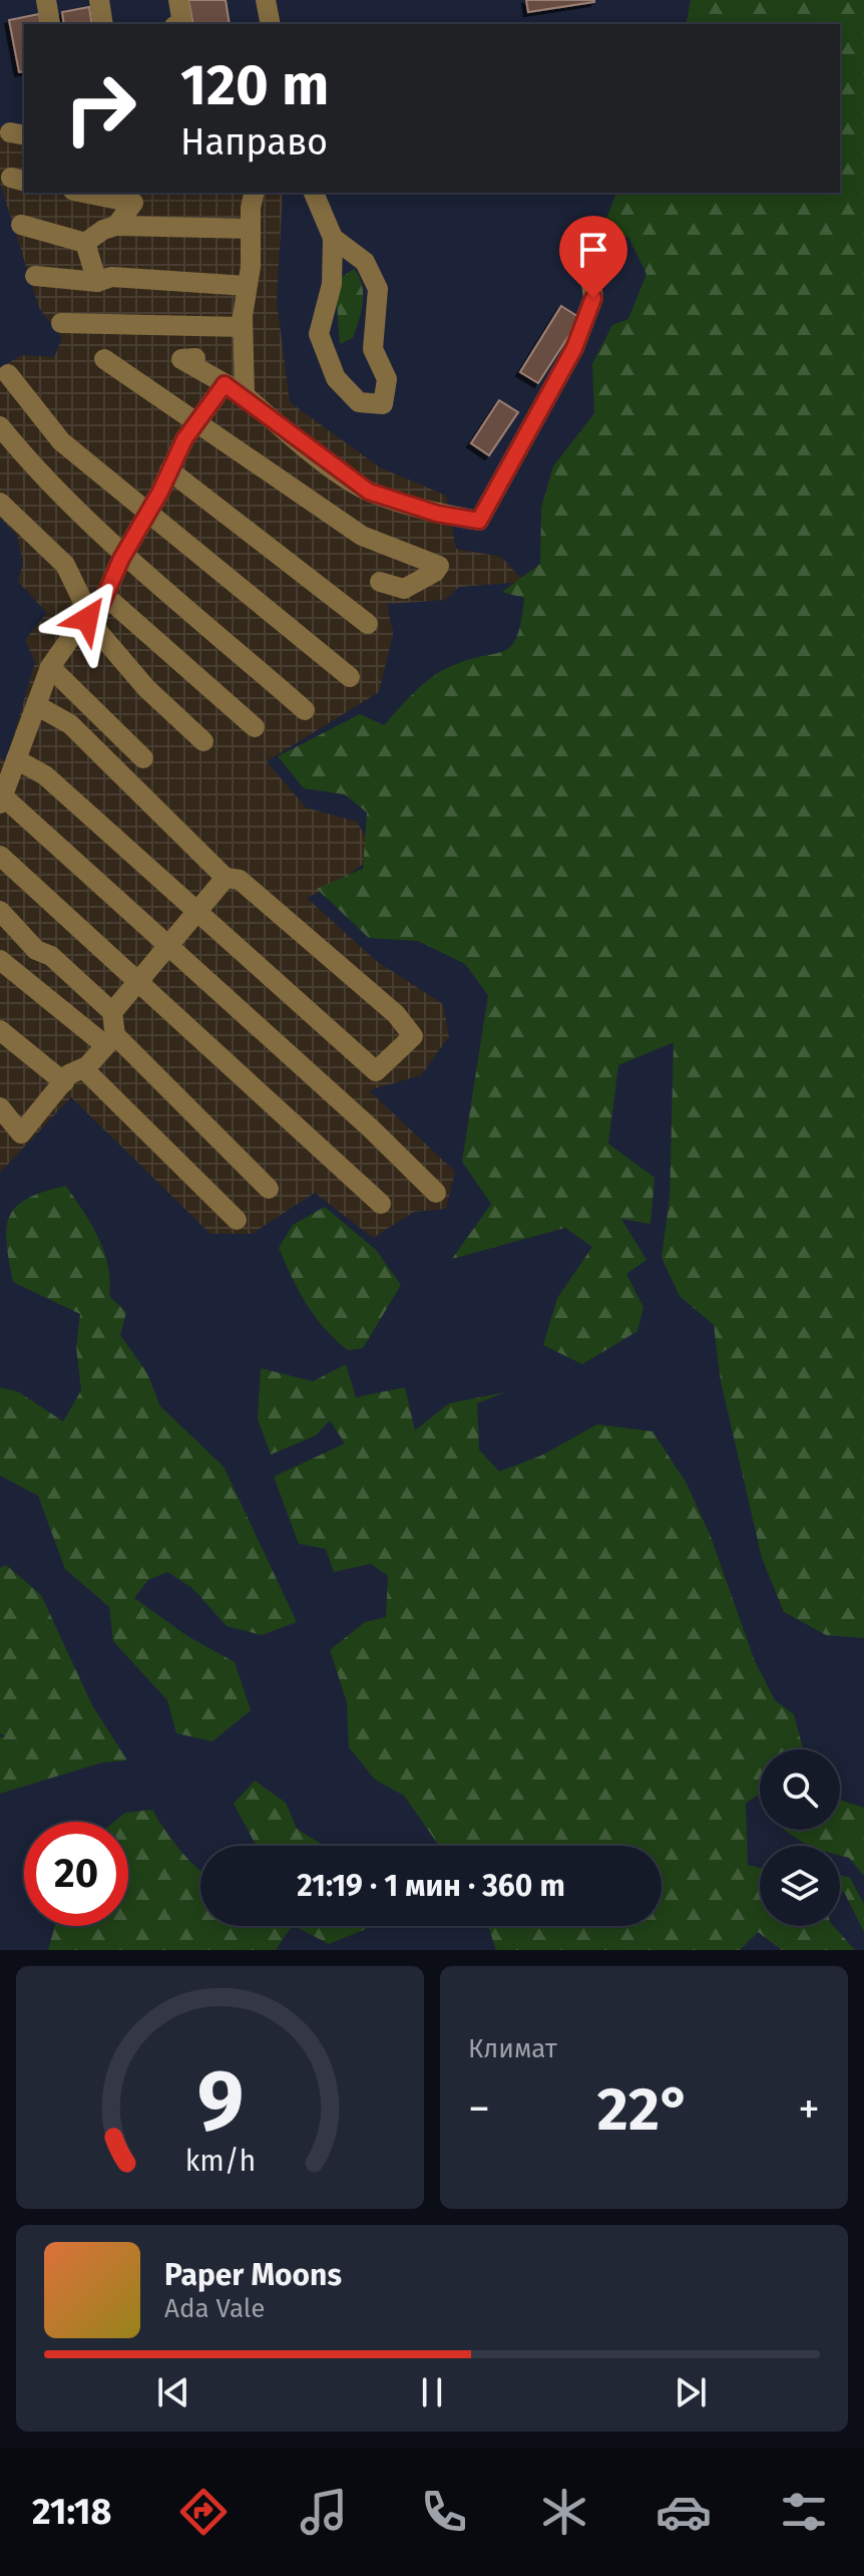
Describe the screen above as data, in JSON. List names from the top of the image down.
{
  "page": {
    "turn": ["120 m", "Направо"],
    "limit": "20",
    "trip": "21:19 · 1 мин · 360 m",
    "tile": "Климат",
    "heat": ["−", "22°", "+"],
    "song": ["Paper Moons", "Ada Vale"],
    "tabs": "21:18",
    "gauge": ["9", "km/h"]
  }
}
